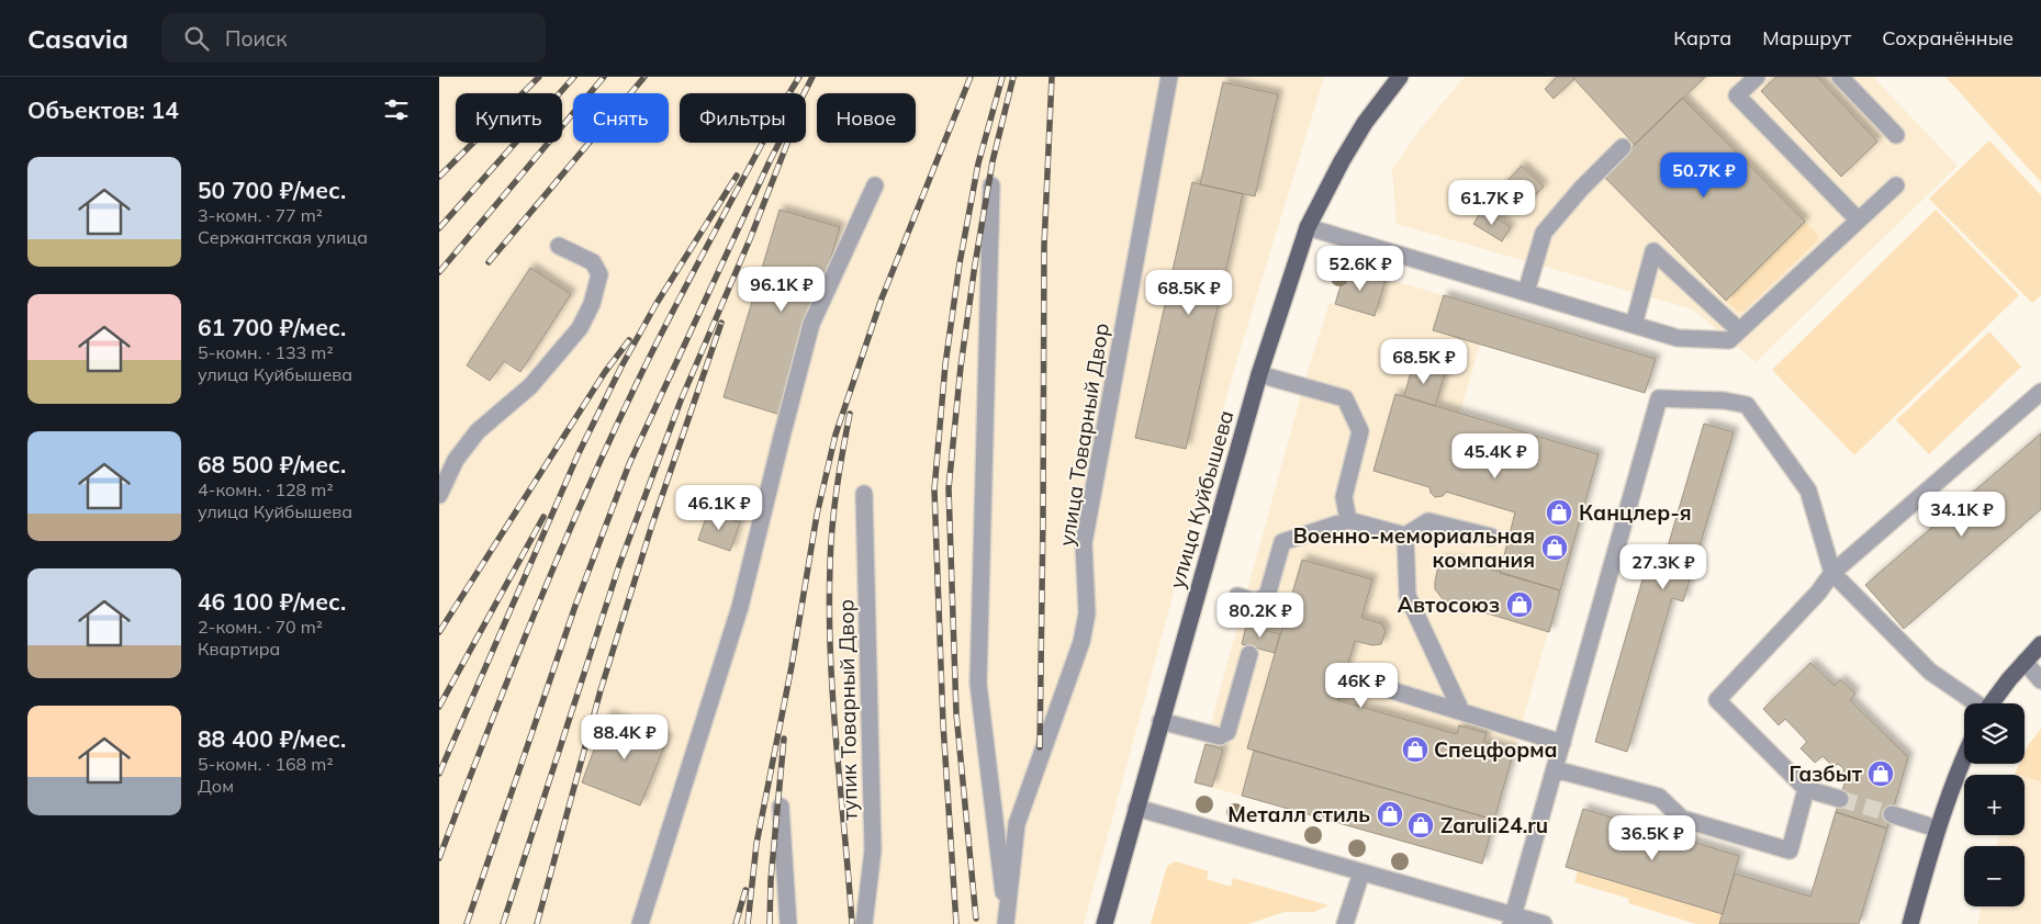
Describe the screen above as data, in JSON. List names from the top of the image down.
{
  "streets": {
    "main road": ["улица Куйбышева"],
    "street": ["улица Товарный Двор", "тупик Товарный Двор"]
  },
  "places": {
    "shop": [
      "Канцлер-я",
      "Военно-мемориальная компания",
      "Автосоюз",
      "Спецформа",
      "Газбыт",
      "Металл стиль",
      "Zaruli24.ru"
    ]
  },
  "page": {
    "header": "Casavia",
    "search": "Поиск",
    "nav": ["Карта", "Маршрут", "Сохранённые"],
    "heading": "Объектов: 14",
    "chip": [
      "Купить",
      "Снять",
      "Фильтры",
      "Новое"
    ],
    "list": [
      {
        "name": "50 700 ₽/мес.",
        "note": "3-комн. · 77 m² · Сержантская улица"
      },
      {
        "name": "61 700 ₽/мес.",
        "note": "5-комн. · 133 m² · улица Куйбышева"
      },
      {
        "name": "68 500 ₽/мес.",
        "note": "4-комн. · 128 m² · улица Куйбышева"
      },
      {
        "name": "46 100 ₽/мес.",
        "note": "2-комн. · 70 m² · Квартира"
      },
      {
        "name": "88 400 ₽/мес.",
        "note": "5-комн. · 168 m² · Дом"
      }
    ],
    "price": [
      "50.7K ₽",
      "61.7K ₽",
      "52.6K ₽",
      "96.1K ₽",
      "68.5K ₽",
      "68.5K ₽",
      "45.4K ₽",
      "46.1K ₽",
      "34.1K ₽",
      "27.3K ₽",
      "80.2K ₽",
      "46K ₽",
      "88.4K ₽",
      "36.5K ₽"
    ],
    "map_buttons": ["+", "−"]
  }
}
